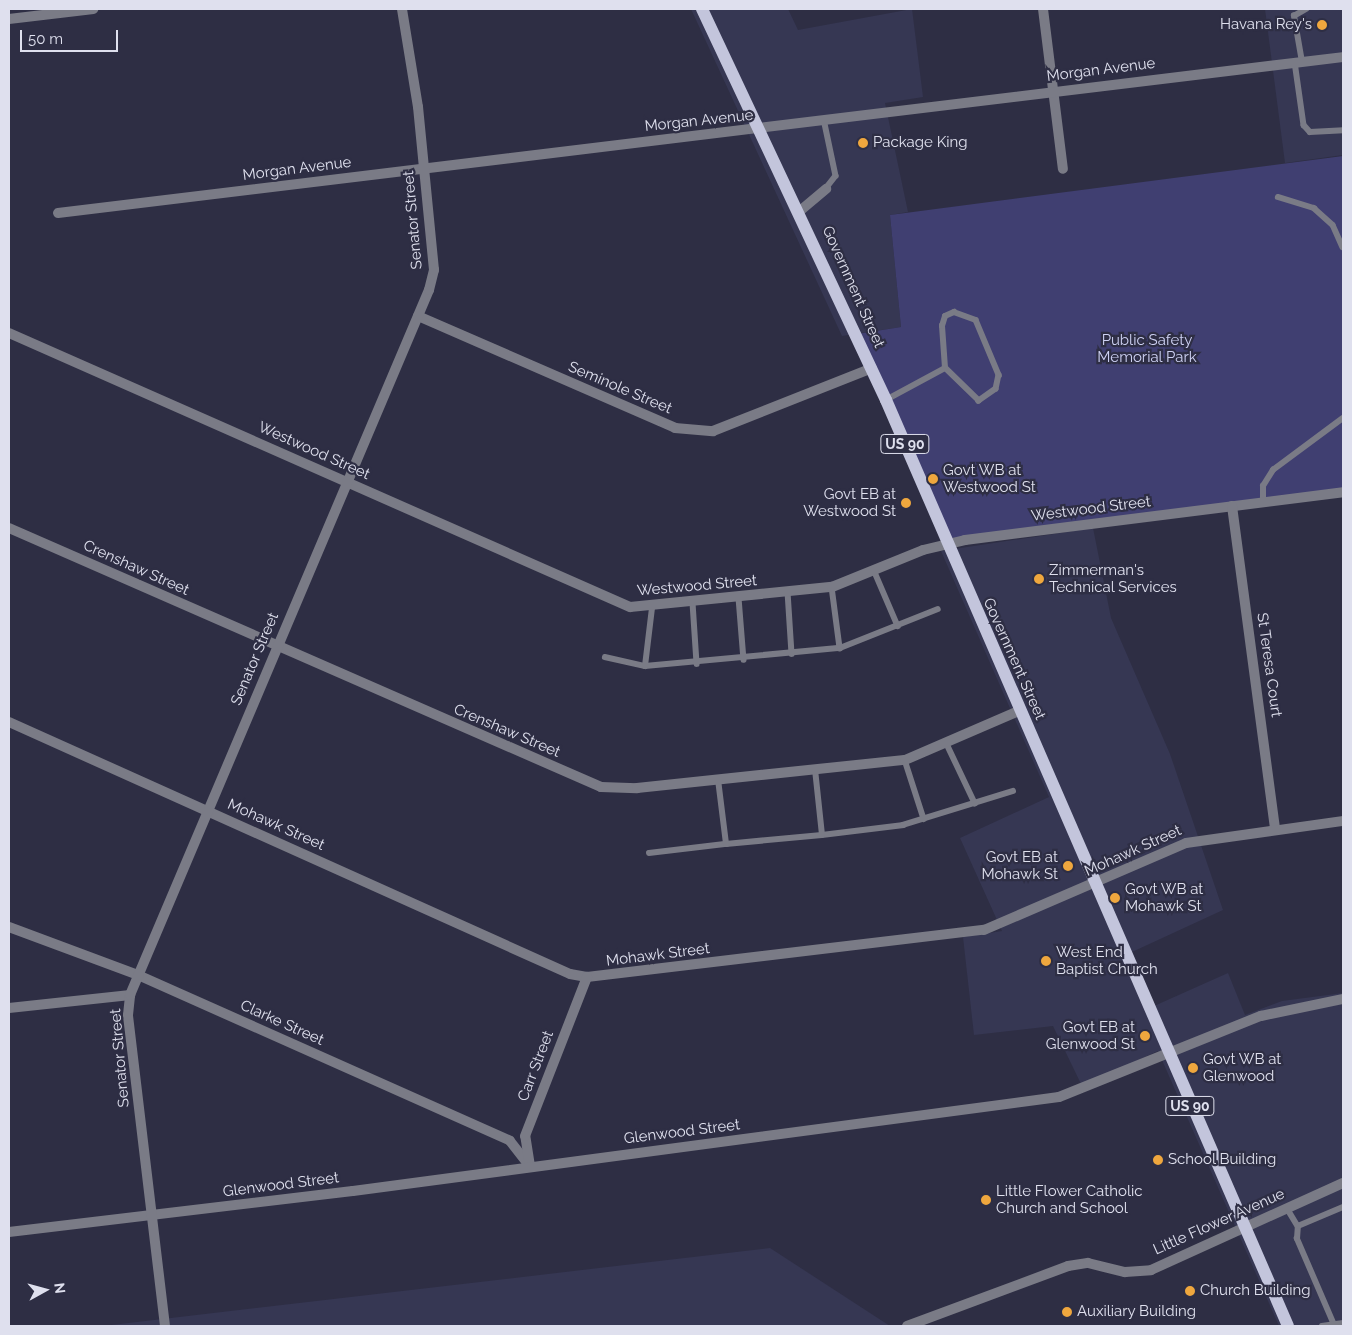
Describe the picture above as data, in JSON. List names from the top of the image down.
{
  "streets": {
    "main road": ["Government Street", "US 90"],
    "street": [
      "Morgan Avenue",
      "Senator Street",
      "Seminole Street",
      "Westwood Street",
      "Crenshaw Street",
      "St Teresa Court",
      "Mohawk Street",
      "Clarke Street",
      "Carr Street",
      "Glenwood Street",
      "Little Flower Avenue"
    ]
  },
  "crossings": [
    ["Morgan Avenue", "Senator Street"],
    ["Morgan Avenue", "Government Street"],
    ["Senator Street", "Seminole Street"],
    ["Senator Street", "Westwood Street"],
    ["Senator Street", "Crenshaw Street"],
    ["Senator Street", "Mohawk Street"],
    ["Senator Street", "Clarke Street"],
    ["Senator Street", "Glenwood Street"],
    ["Government Street", "Seminole Street"],
    ["Government Street", "Westwood Street"],
    ["Government Street", "Crenshaw Street"],
    ["Government Street", "Mohawk Street"],
    ["Government Street", "Glenwood Street"],
    ["Government Street", "Little Flower Avenue"],
    ["Westwood Street", "St Teresa Court"],
    ["St Teresa Court", "Mohawk Street"],
    ["Mohawk Street", "Carr Street"],
    ["Clarke Street", "Carr Street"],
    ["Clarke Street", "Glenwood Street"],
    ["Carr Street", "Glenwood Street"]
  ],
  "parks": ["Public Safety Memorial Park"],
  "places": [
    "Havana Rey's",
    "Package King",
    "Govt WB at Westwood St",
    "Govt EB at Westwood St",
    "Zimmerman's Technical Services",
    "Govt EB at Mohawk St",
    "Govt WB at Mohawk St",
    "West End Baptist Church",
    "Govt EB at Glenwood St",
    "Govt WB at Glenwood",
    "School Building",
    "Little Flower Catholic Church and School",
    "Church Building",
    "Auxiliary Building"
  ],
  "scale_bar": "50 m",
  "north": "right"
}
